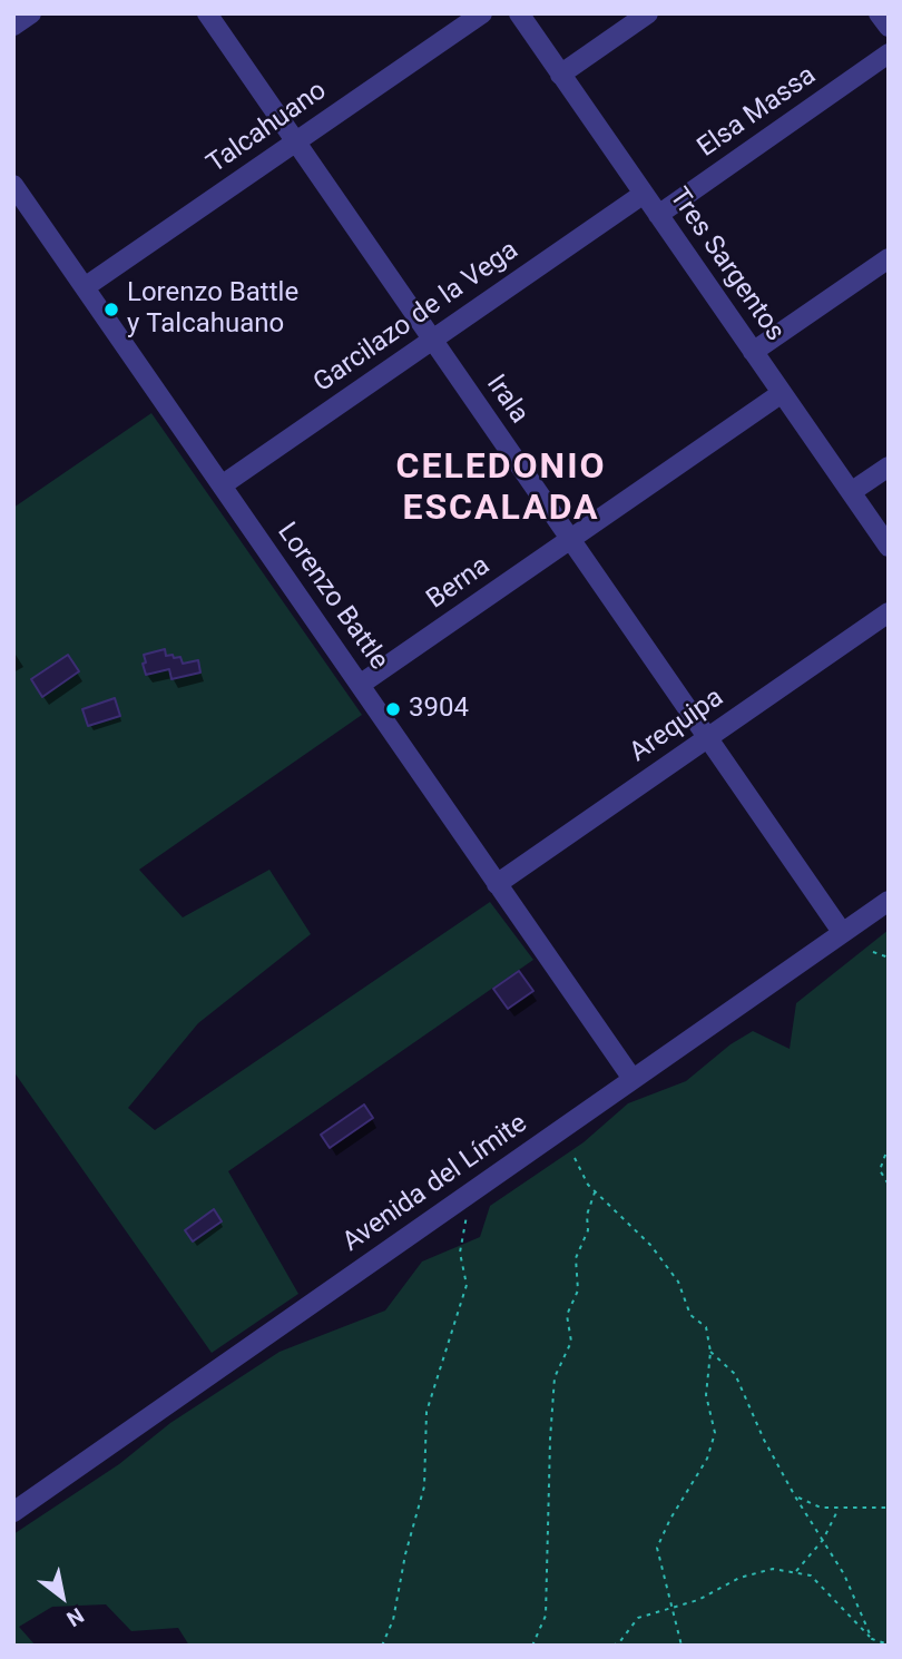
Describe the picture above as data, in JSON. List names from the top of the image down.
{
  "streets": {
    "street": [
      "Elsa Massa",
      "Talcahuano",
      "Tres Sargentos",
      "Garcilazo de la Vega",
      "Irala",
      "Berna",
      "Lorenzo Battle",
      "Arequipa",
      "Avenida del Límite"
    ]
  },
  "crossings": [
    ["Elsa Massa", "Tres Sargentos"],
    ["Talcahuano", "Irala"],
    ["Talcahuano", "Lorenzo Battle"],
    ["Tres Sargentos", "Garcilazo de la Vega"],
    ["Tres Sargentos", "Berna"],
    ["Garcilazo de la Vega", "Irala"],
    ["Garcilazo de la Vega", "Lorenzo Battle"],
    ["Irala", "Berna"],
    ["Irala", "Arequipa"],
    ["Irala", "Avenida del Límite"],
    ["Berna", "Lorenzo Battle"],
    ["Lorenzo Battle", "Arequipa"],
    ["Lorenzo Battle", "Avenida del Límite"]
  ],
  "districts": ["CELEDONIO ESCALADA"],
  "places": ["Lorenzo Battle y Talcahuano", "3904"],
  "north": "bottom right"
}
